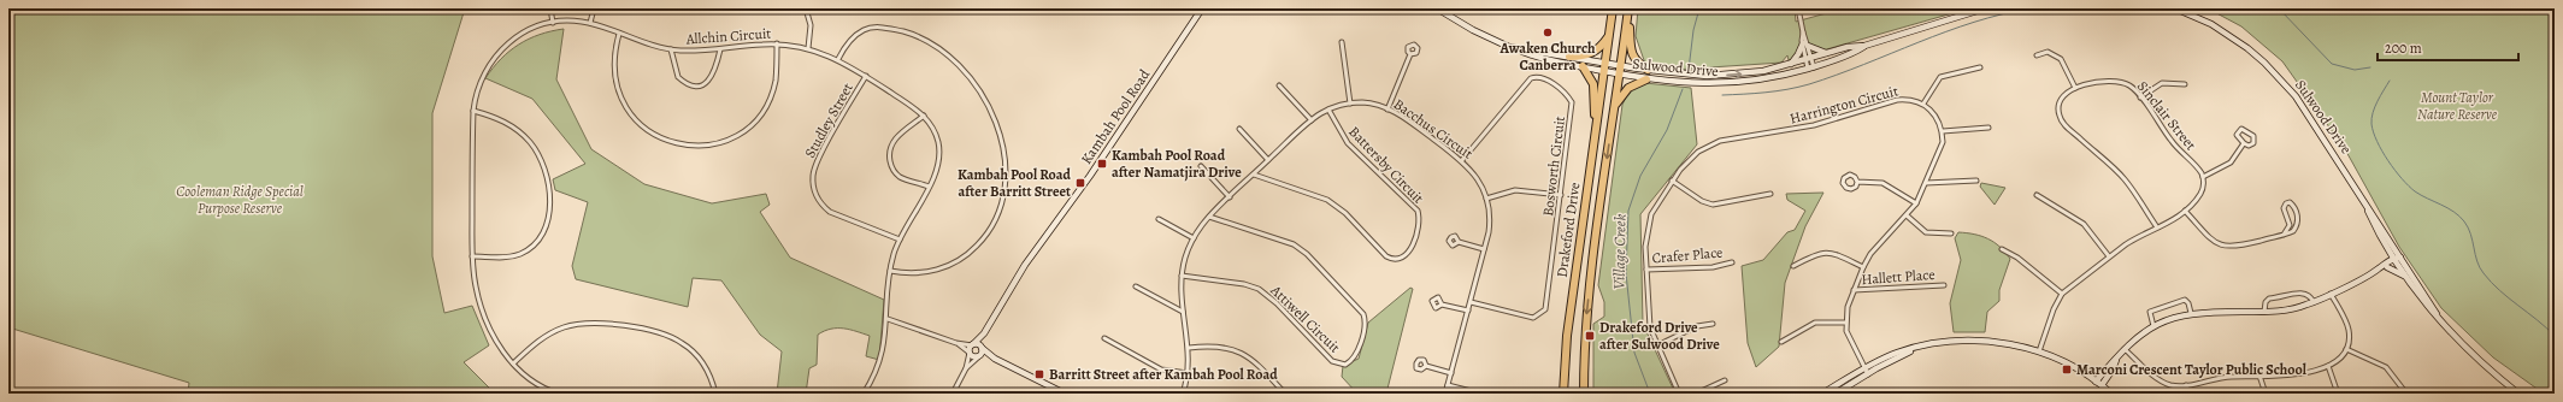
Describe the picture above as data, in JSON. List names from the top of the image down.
{
  "streets": {
    "highway": ["Drakeford Drive"],
    "main road": ["Sulwood Drive", "Kambah Pool Road"],
    "street": [
      "Allchin Circuit",
      "Harrington Circuit",
      "Sinclair Street",
      "Studley Street",
      "Bacchus Circuit",
      "Battersby Circuit",
      "Bosworth Circuit",
      "Crafer Place",
      "Hallett Place",
      "Attiwell Circuit"
    ]
  },
  "crossings": [
    ["Allchin Circuit", "Studley Street"],
    ["Sulwood Drive", "Drakeford Drive"],
    ["Harrington Circuit", "Crafer Place"],
    ["Bacchus Circuit", "Battersby Circuit"],
    ["Bacchus Circuit", "Bosworth Circuit"],
    ["Bacchus Circuit", "Attiwell Circuit"]
  ],
  "water": ["Village Creek"],
  "parks": ["Mount Taylor Nature Reserve", "Cooleman Ridge Special Purpose Reserve"],
  "places": {
    "other": ["Awaken Church Canberra"],
    "transit": [
      "Kambah Pool Road after Namatjira Drive",
      "Kambah Pool Road after Barritt Street",
      "Drakeford Drive after Sulwood Drive",
      "Marconi Crescent Taylor Public School",
      "Barritt Street after Kambah Pool Road"
    ]
  },
  "scale_bar": "200 m"
}
